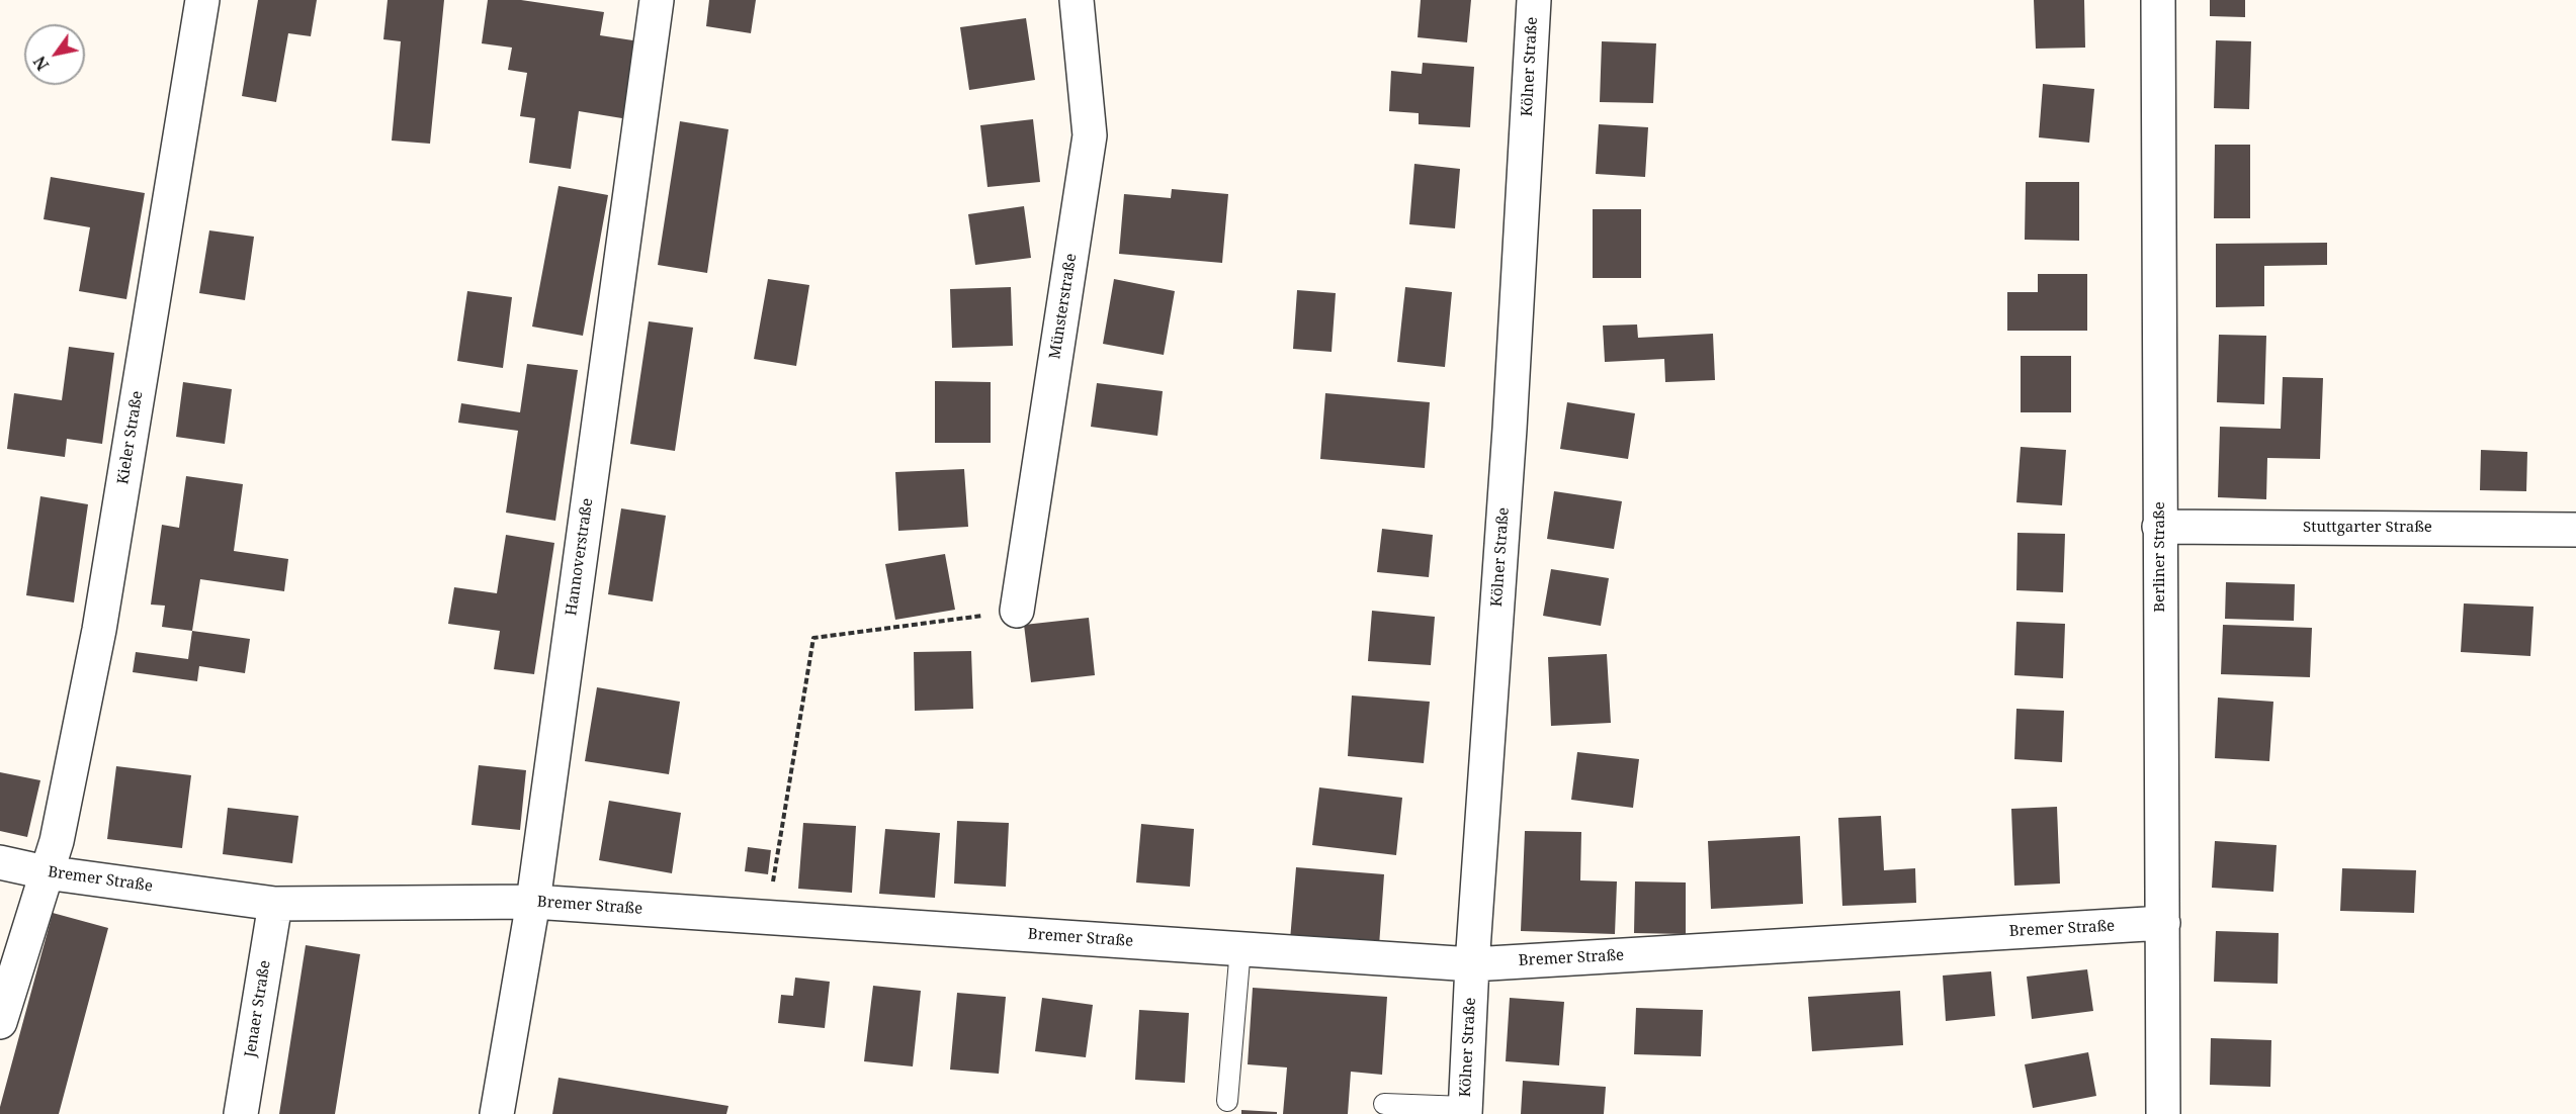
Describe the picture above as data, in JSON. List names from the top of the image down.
{
  "streets": {
    "street": [
      "Kölner Straße",
      "Münsterstraße",
      "Kieler Straße",
      "Stuttgarter Straße",
      "Hannoverstraße",
      "Berliner Straße",
      "Bremer Straße",
      "Jenaer Straße"
    ]
  },
  "crossings": [
    ["Kölner Straße", "Bremer Straße"],
    ["Kieler Straße", "Bremer Straße"],
    ["Stuttgarter Straße", "Berliner Straße"],
    ["Hannoverstraße", "Bremer Straße"],
    ["Berliner Straße", "Bremer Straße"],
    ["Bremer Straße", "Jenaer Straße"]
  ],
  "north": "bottom left"
}
